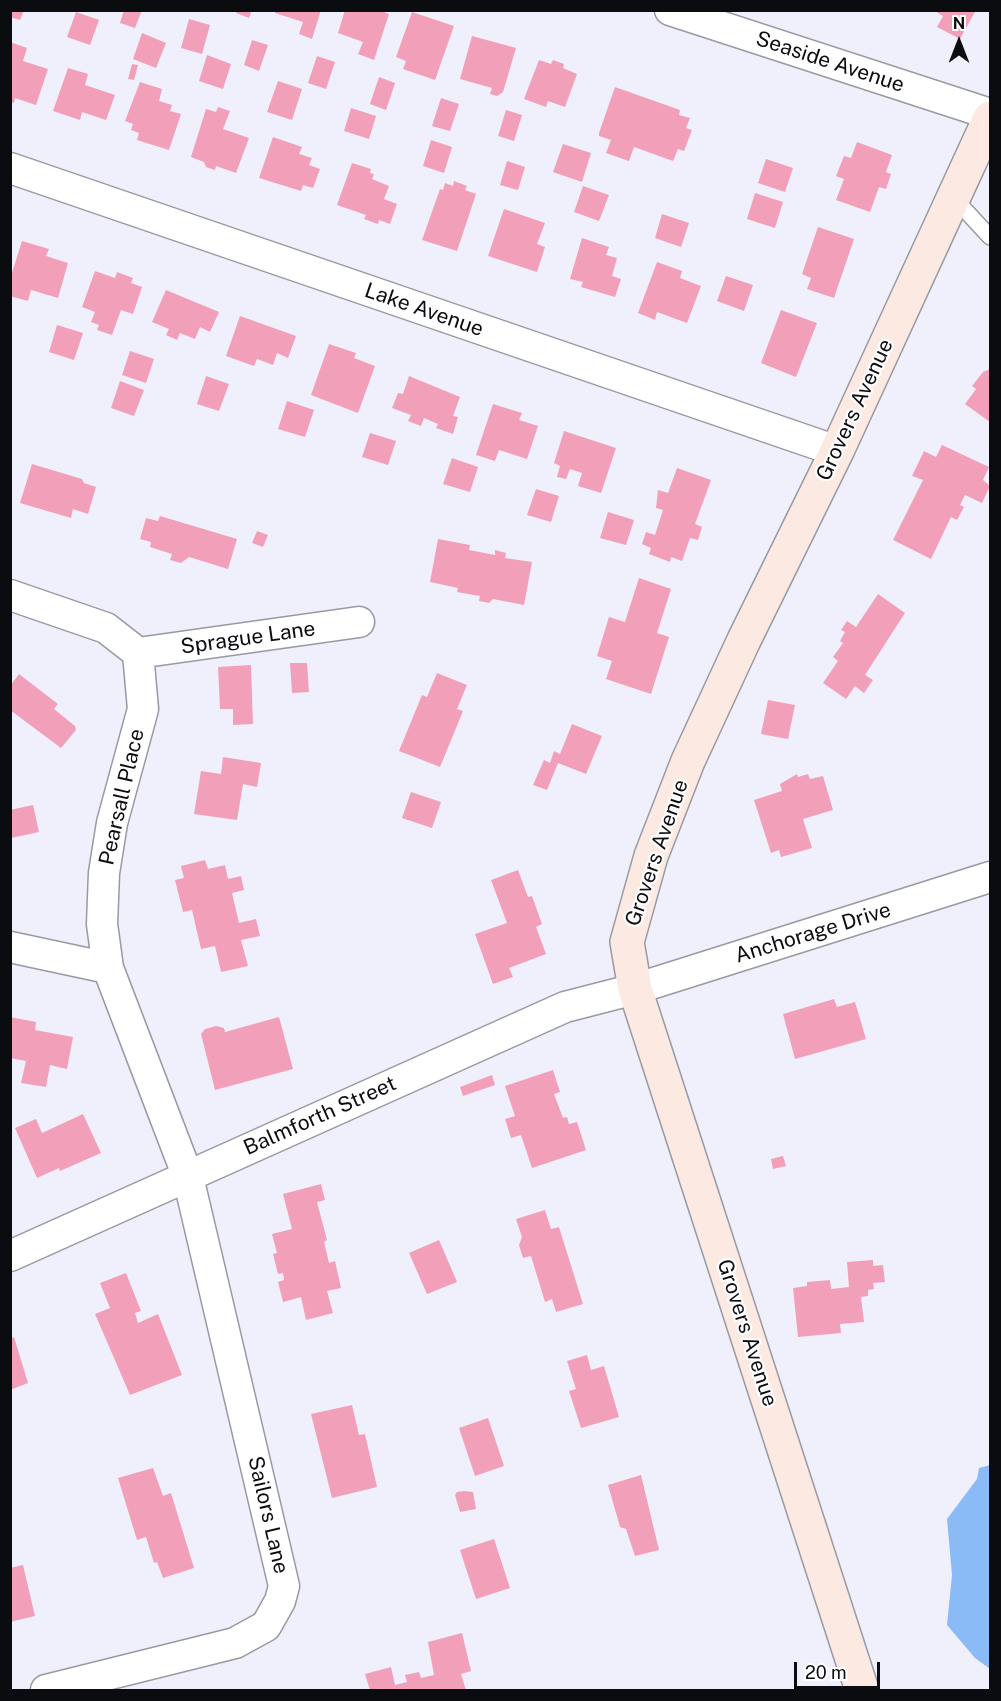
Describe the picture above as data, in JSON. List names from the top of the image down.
{
  "streets": {
    "street": [
      "Seaside Avenue",
      "Lake Avenue",
      "Grovers Avenue",
      "Sprague Lane",
      "Pearsall Place",
      "Anchorage Drive",
      "Balmforth Street",
      "Sailors Lane"
    ]
  },
  "crossings": [
    ["Seaside Avenue", "Grovers Avenue"],
    ["Lake Avenue", "Grovers Avenue"],
    ["Grovers Avenue", "Anchorage Drive"],
    ["Grovers Avenue", "Balmforth Street"],
    ["Sprague Lane", "Pearsall Place"],
    ["Pearsall Place", "Balmforth Street"],
    ["Pearsall Place", "Sailors Lane"],
    ["Anchorage Drive", "Balmforth Street"],
    ["Balmforth Street", "Sailors Lane"]
  ],
  "scale_bar": "20 m",
  "north": "top"
}
